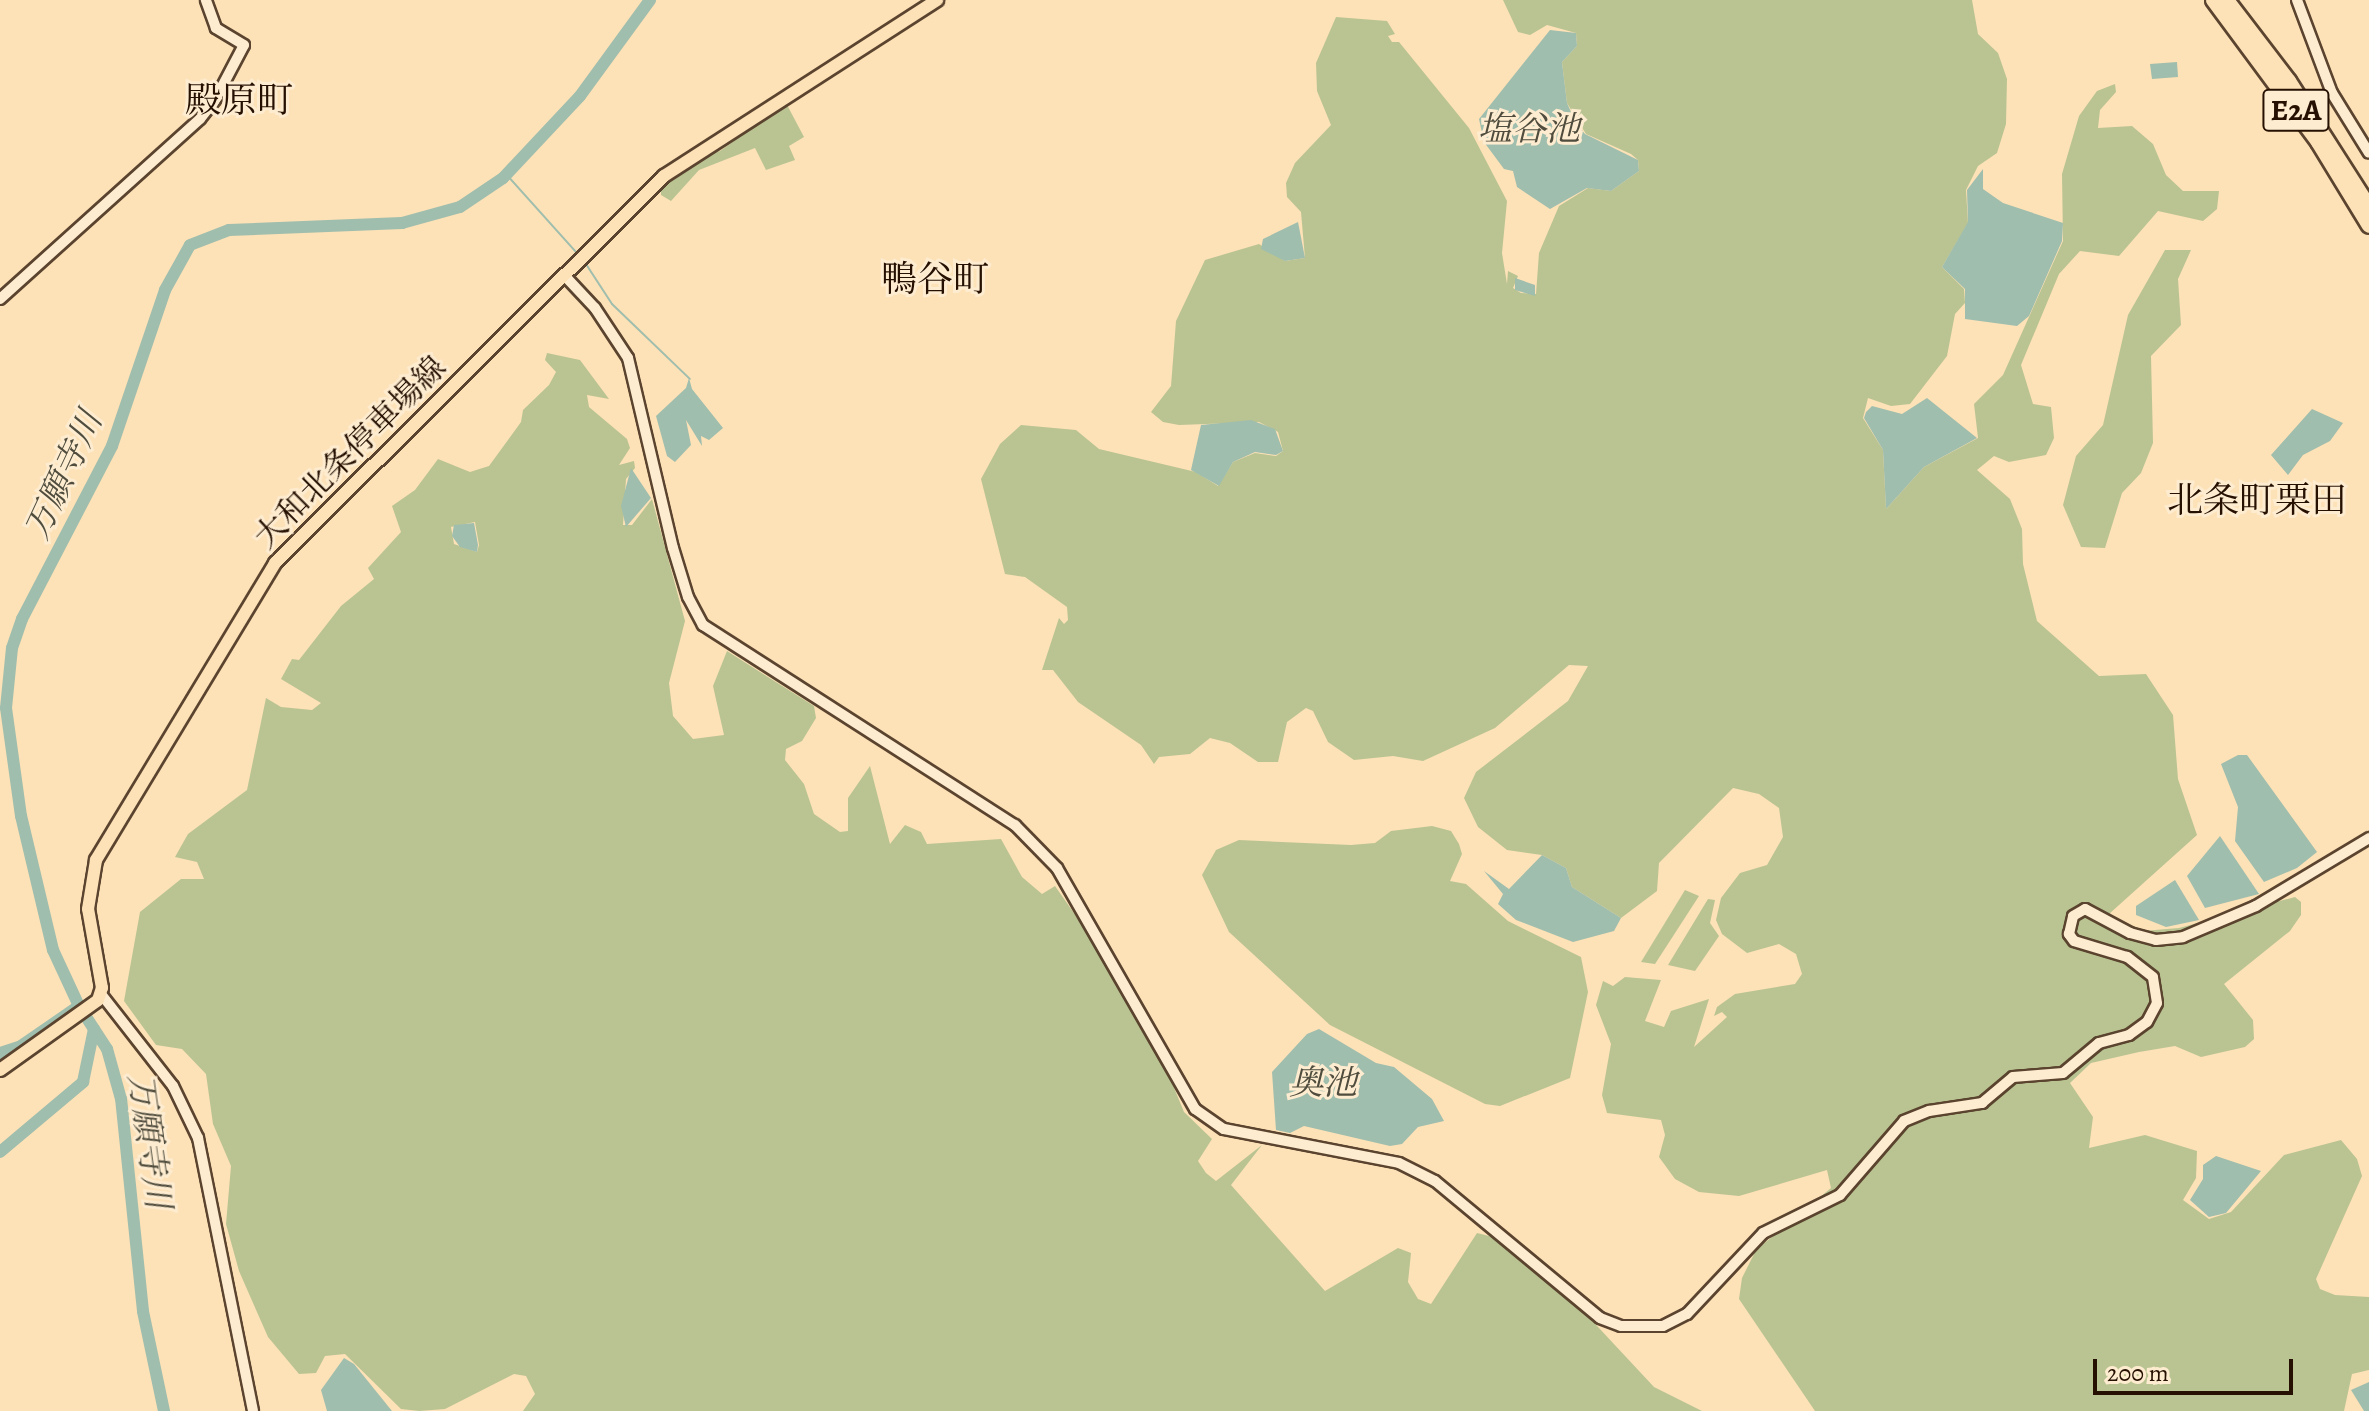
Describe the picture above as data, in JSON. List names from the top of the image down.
{
  "streets": {
    "highway": ["E2A"],
    "main road": ["大和北条停車場線"]
  },
  "districts": ["殿原町", "鴨谷町", "北条町栗田"],
  "water": ["塩谷池", "万願寺川", "奥池"],
  "scale_bar": "200 m"
}
